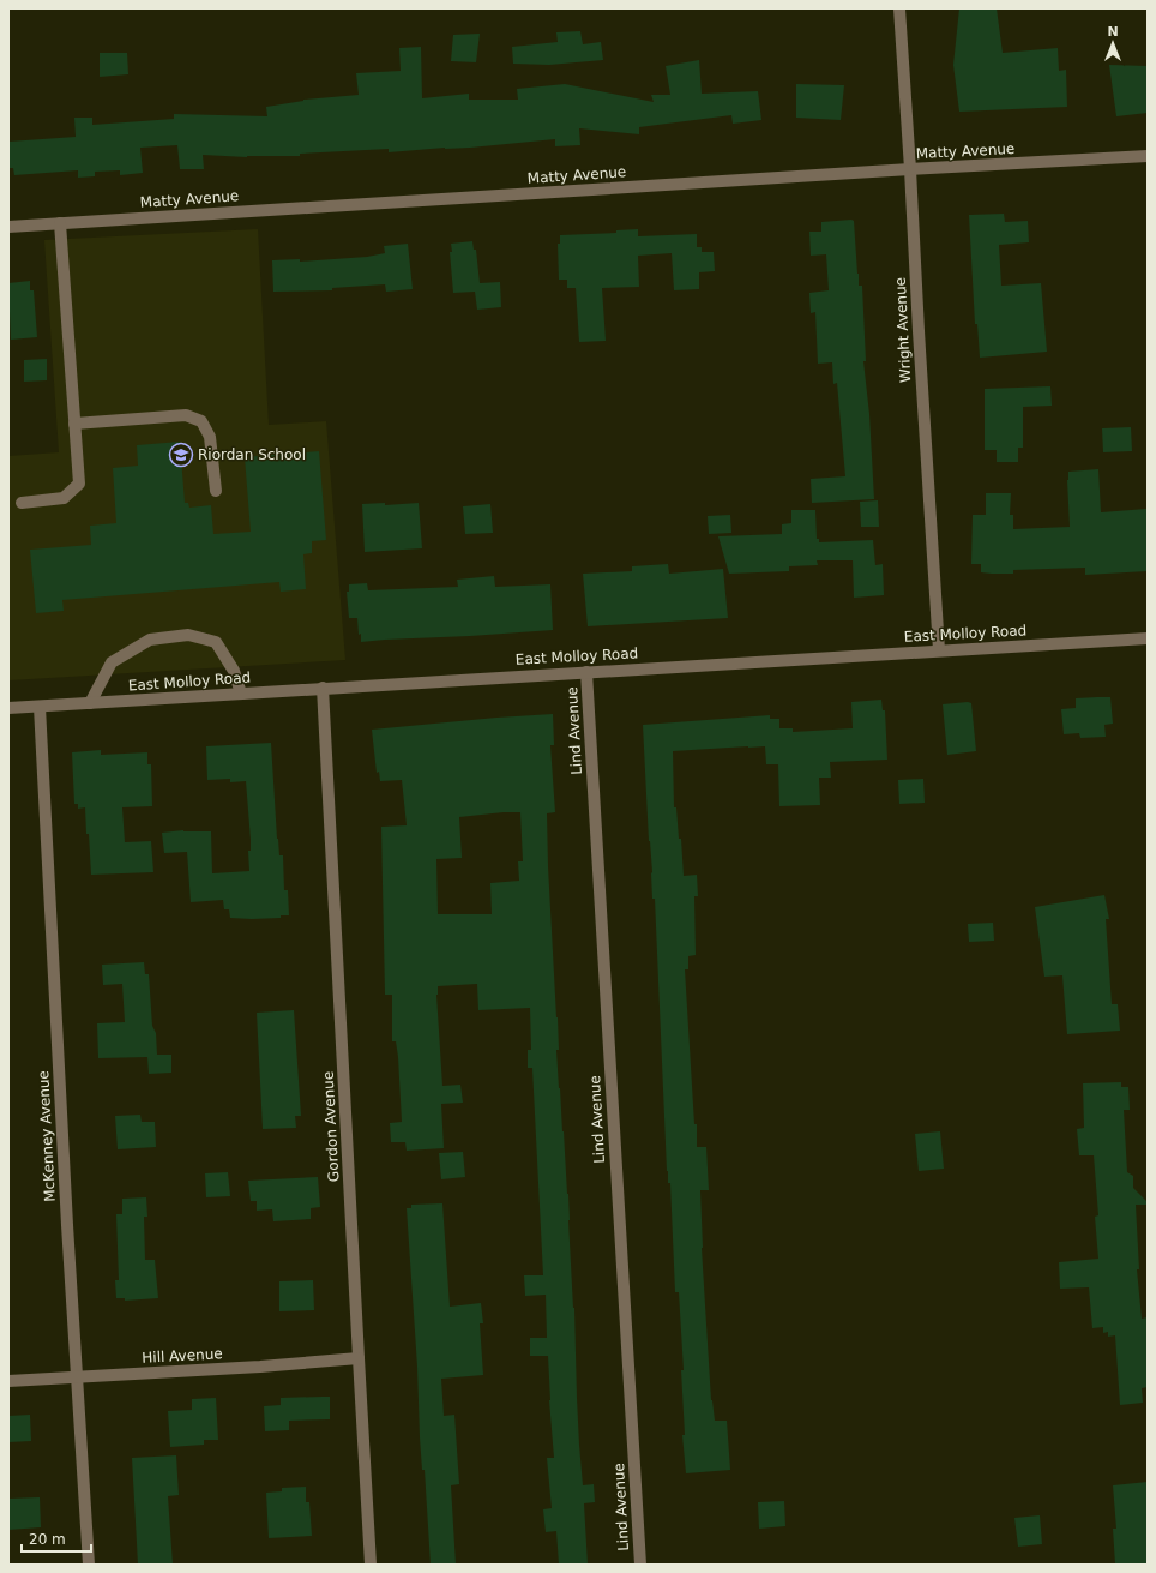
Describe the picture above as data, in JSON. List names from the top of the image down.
{
  "streets": {
    "street": [
      "Matty Avenue",
      "Wright Avenue",
      "East Molloy Road",
      "Lind Avenue",
      "Gordon Avenue",
      "McKenney Avenue",
      "Hill Avenue"
    ]
  },
  "crossings": [
    ["Matty Avenue", "Wright Avenue"],
    ["Wright Avenue", "East Molloy Road"],
    ["East Molloy Road", "Lind Avenue"],
    ["East Molloy Road", "Gordon Avenue"],
    ["East Molloy Road", "McKenney Avenue"],
    ["Gordon Avenue", "Hill Avenue"],
    ["McKenney Avenue", "Hill Avenue"]
  ],
  "places": {
    "school or university": ["Riordan School"]
  },
  "scale_bar": "20 m",
  "north": "top"
}
